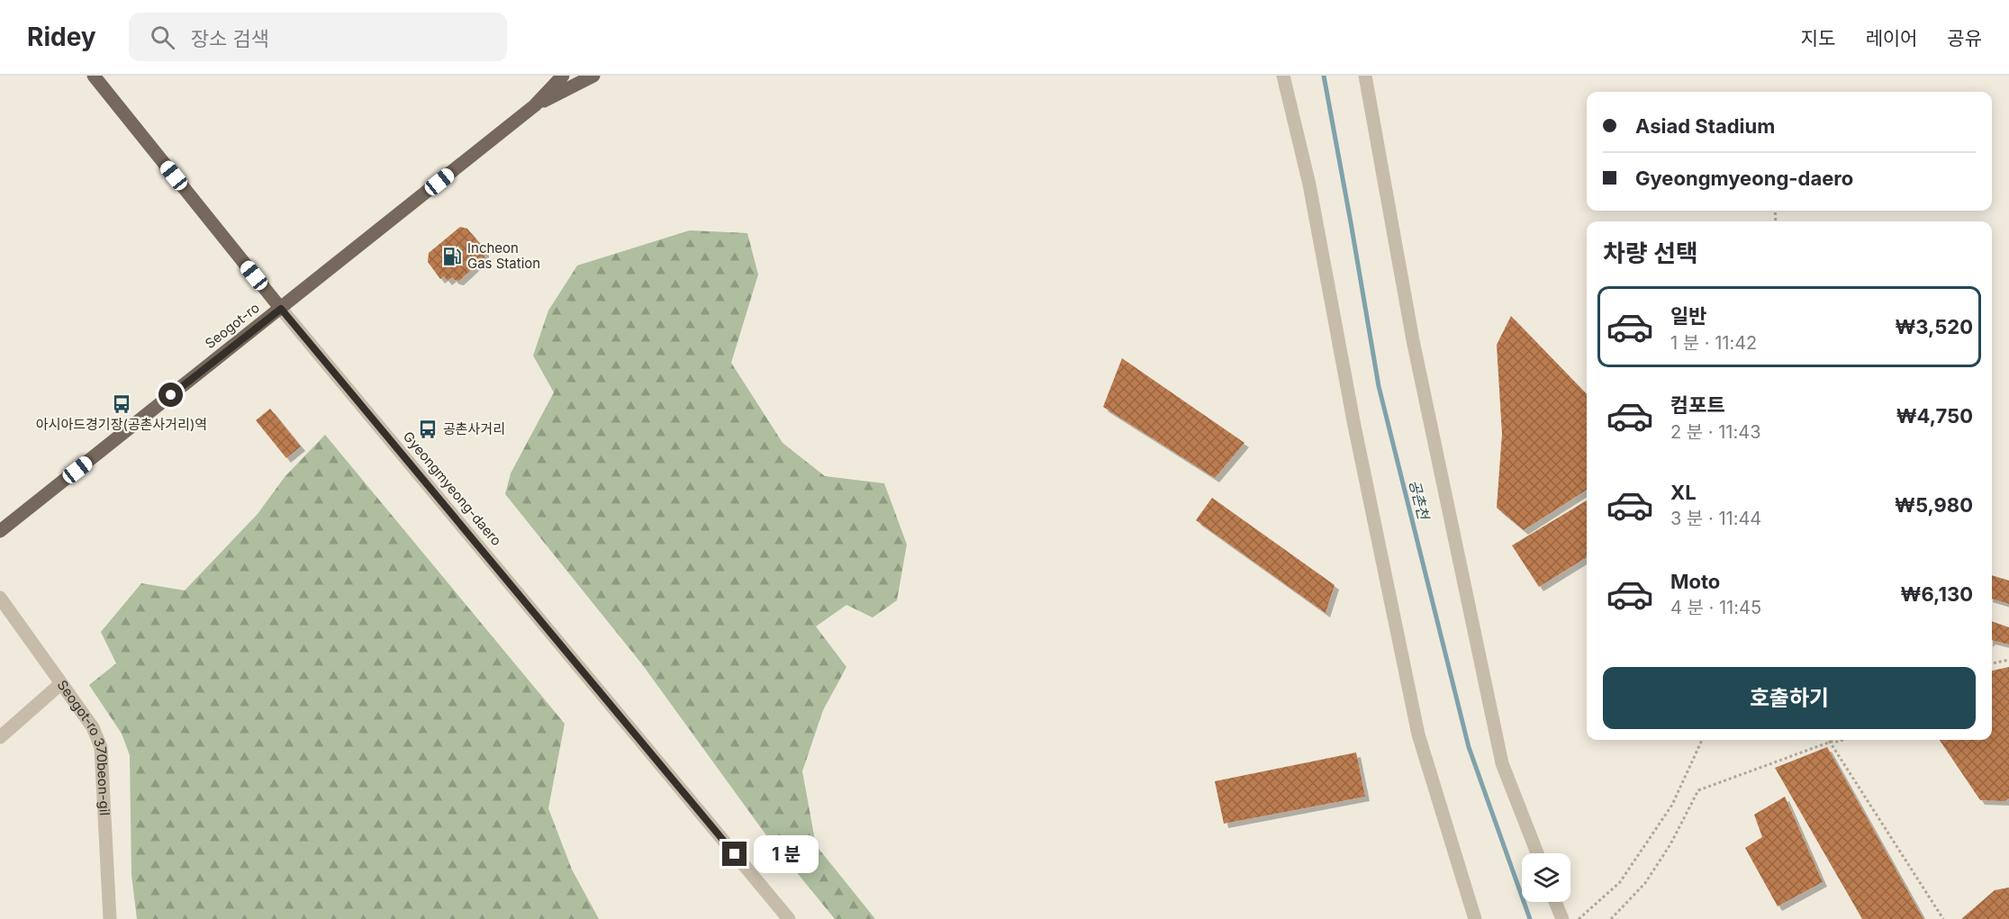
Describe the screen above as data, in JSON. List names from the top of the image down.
{
  "streets": {
    "main road": ["Seogot-ro", "Gyeongmyeong-daero"],
    "street": ["Seogot-ro 370beon-gil"]
  },
  "crossings": [
    ["Seogot-ro", "Gyeongmyeong-daero"]
  ],
  "water": ["공촌천"],
  "places": {
    "fuel station": ["Incheon Gas Station"],
    "bus stop": ["아시아드경기장(공촌사거리)역", "공촌사거리"]
  },
  "page": {
    "header": "Ridey",
    "search": "장소 검색",
    "nav": ["지도", "레이어", "공유"],
    "banner": ["Asiad Stadium", "Gyeongmyeong-daero"],
    "heading": "차량 선택",
    "list": [
      {
        "name": "일반",
        "note": "1 분 · 11:42",
        "value": "₩3,520"
      },
      {
        "name": "컴포트",
        "note": "2 분 · 11:43",
        "value": "₩4,750"
      },
      {
        "name": "XL",
        "note": "3 분 · 11:44",
        "value": "₩5,980"
      },
      {
        "name": "Moto",
        "note": "4 분 · 11:45",
        "value": "₩6,130"
      }
    ],
    "buttons": "호출하기",
    "bubble": "1 분"
  }
}
